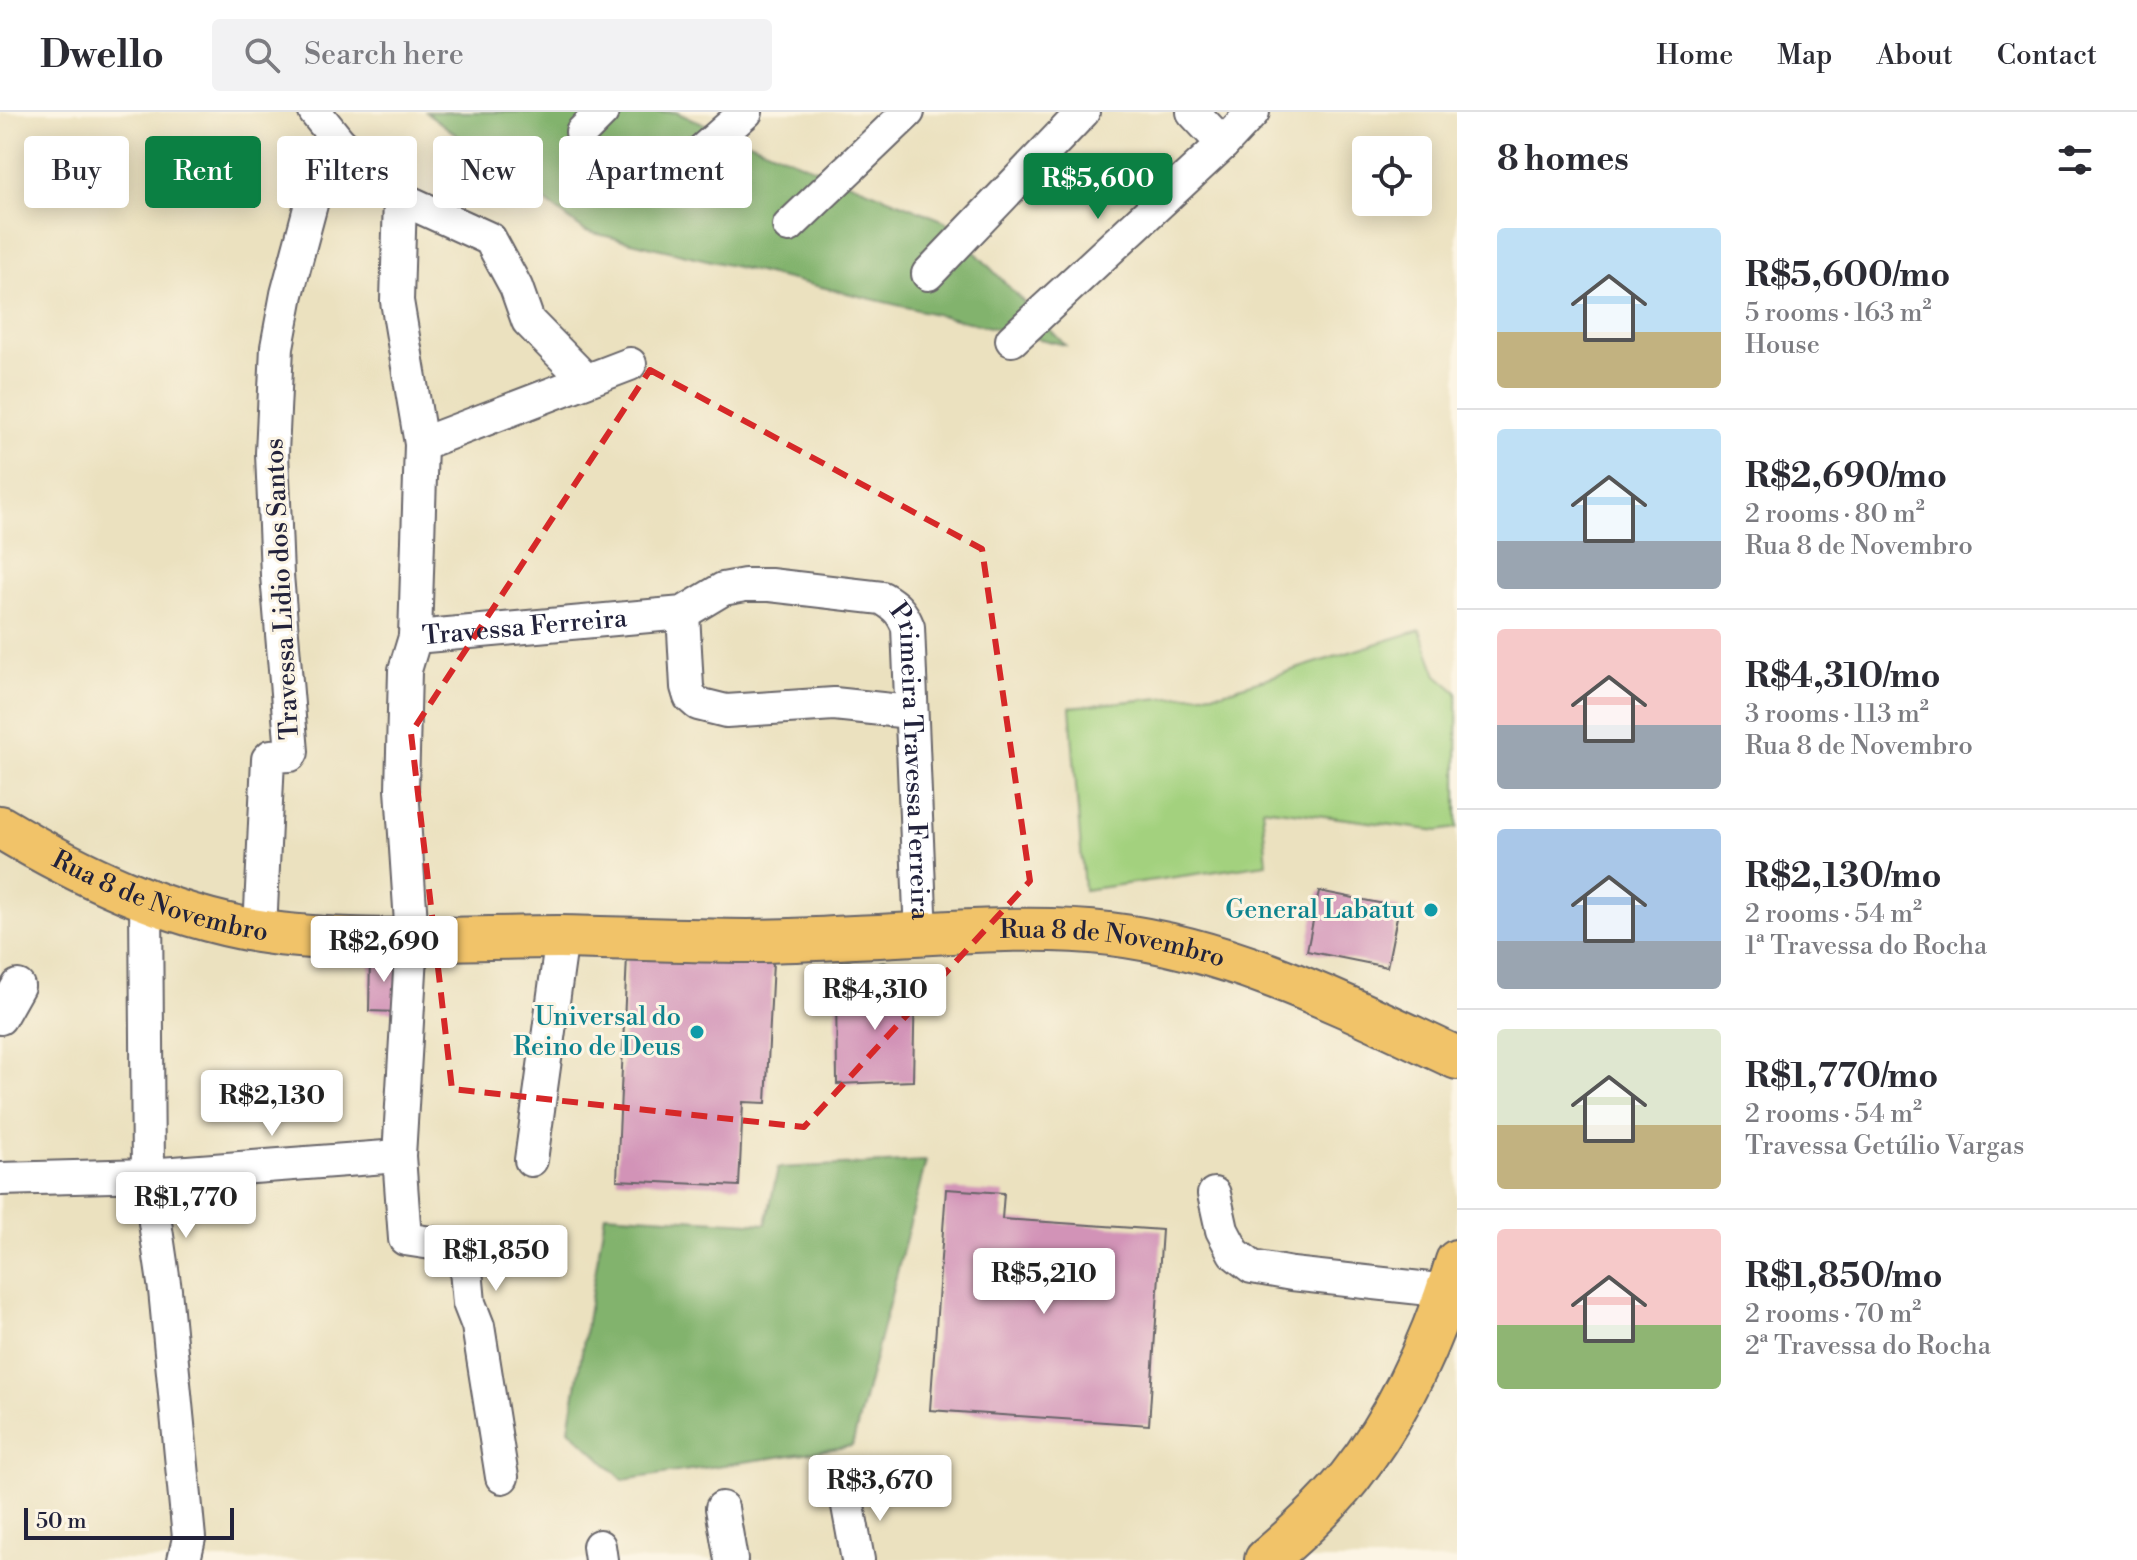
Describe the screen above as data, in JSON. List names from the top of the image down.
{
  "streets": {
    "main road": ["Rua 8 de Novembro"],
    "street": ["Travessa Lidio dos Santos", "Travessa Ferreira", "Primeira Travessa Ferreira"]
  },
  "crossings": [
    ["Travessa Lidio dos Santos", "Rua 8 de Novembro"],
    ["Travessa Ferreira", "Primeira Travessa Ferreira"],
    ["Travessa Ferreira", "Rua 8 de Novembro"],
    ["Primeira Travessa Ferreira", "Rua 8 de Novembro"]
  ],
  "places": ["General Labatut", "Universal do Reino de Deus"],
  "scale_bar": "50 m",
  "page": {
    "header": "Dwello",
    "search": "Search here",
    "nav": [
      "Home",
      "Map",
      "About",
      "Contact"
    ],
    "heading": "8 homes",
    "chip": [
      "Buy",
      "Rent",
      "Filters",
      "New",
      "Apartment"
    ],
    "price": [
      "R$5,600",
      "R$2,690",
      "R$4,310",
      "R$2,130",
      "R$1,770",
      "R$1,850",
      "R$5,210",
      "R$3,670"
    ],
    "list": [
      {
        "name": "R$5,600/mo",
        "note": "5 rooms · 163 m² · House"
      },
      {
        "name": "R$2,690/mo",
        "note": "2 rooms · 80 m² · Rua 8 de Novembro"
      },
      {
        "name": "R$4,310/mo",
        "note": "3 rooms · 113 m² · Rua 8 de Novembro"
      },
      {
        "name": "R$2,130/mo",
        "note": "2 rooms · 54 m² · 1ª Travessa do Rocha"
      },
      {
        "name": "R$1,770/mo",
        "note": "2 rooms · 54 m² · Travessa Getúlio Vargas"
      },
      {
        "name": "R$1,850/mo",
        "note": "2 rooms · 70 m² · 2ª Travessa do Rocha"
      }
    ],
    "scale": "50 m"
  }
}
